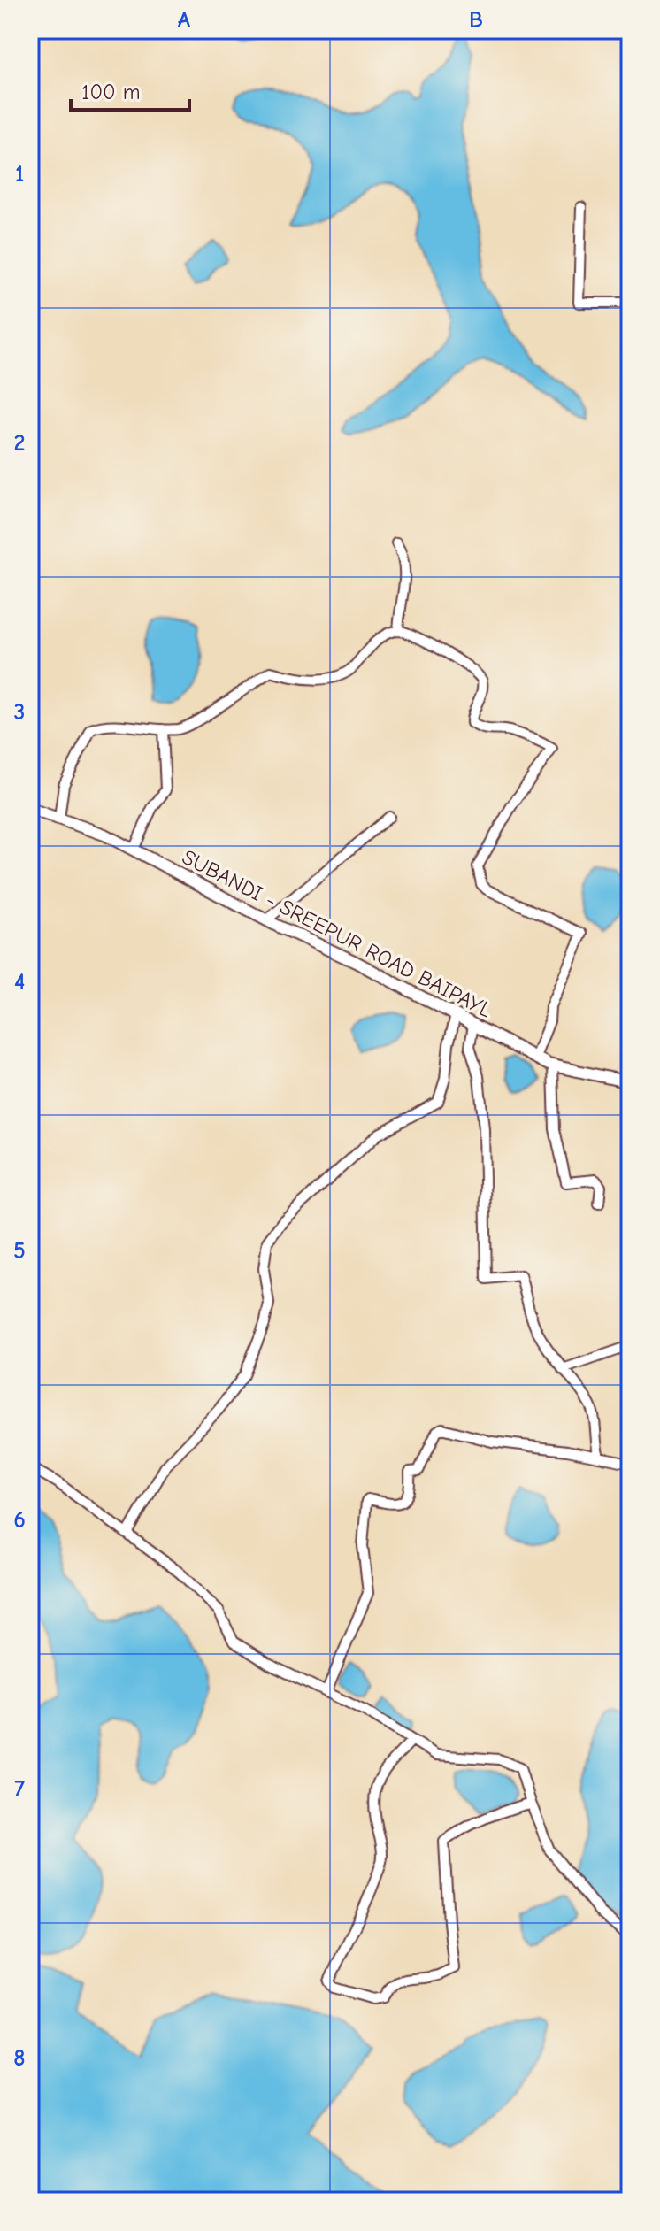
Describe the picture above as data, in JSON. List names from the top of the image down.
{
  "streets": {
    "street": ["SUBANDI - SREEPUR ROAD BAIPAYL"]
  },
  "scale_bar": "100 m",
  "grid": {
    "columns": ["A", "B"],
    "rows": [
      "1",
      "2",
      "3",
      "4",
      "5",
      "6",
      "7",
      "8"
    ]
  }
}
